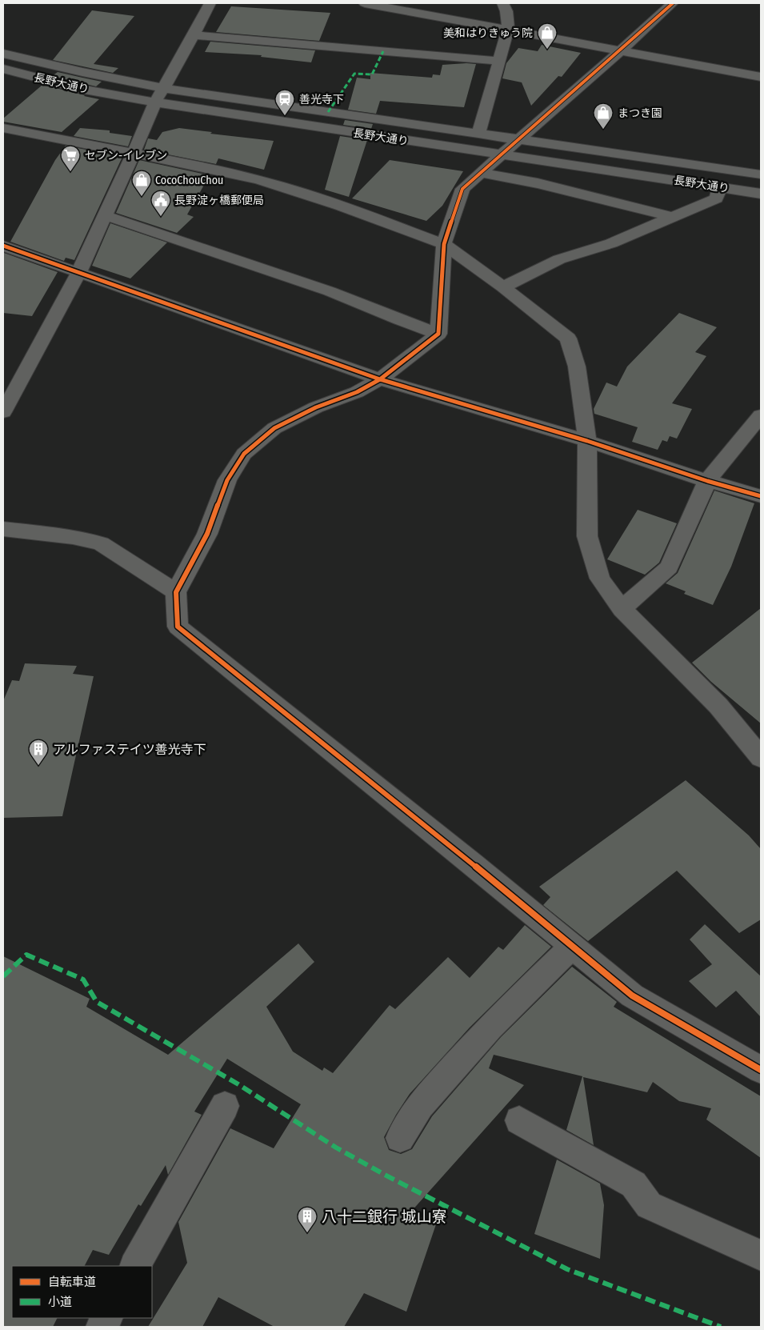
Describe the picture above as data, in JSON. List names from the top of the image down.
{
  "streets": {
    "street": ["長野大通り"]
  },
  "places": {
    "shop": ["美和はりきゅう院", "まつき園", "CocoChouChou"],
    "station": ["善光寺下"],
    "supermarket": ["セブン-イレブン"],
    "public building": ["長野淀ヶ橋郵便局"],
    "building": ["アルファステイツ善光寺下", "八十二銀行 城山寮"]
  },
  "legend": ["自転車道", "小道"]
}
